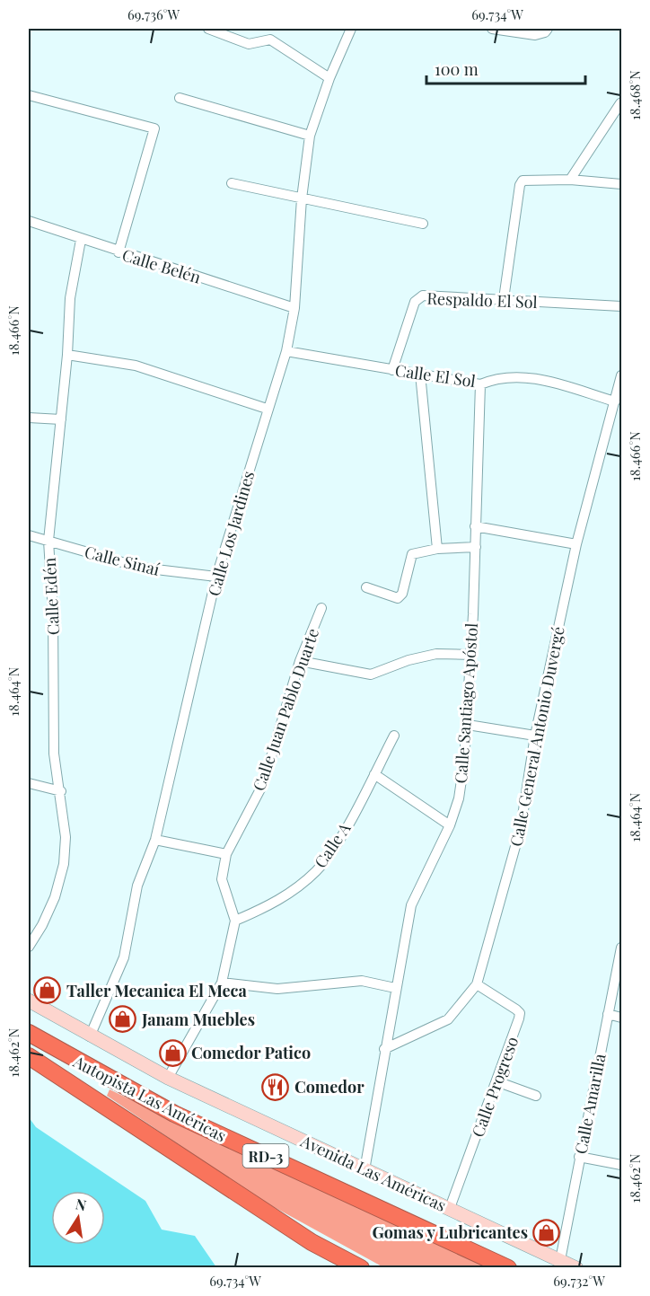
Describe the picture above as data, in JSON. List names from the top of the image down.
{
  "streets": {
    "highway": ["Autopista Las Américas", "RD-3"],
    "main road": ["Avenida Las Américas"],
    "street": [
      "Calle Belén",
      "Respaldo El Sol",
      "Calle El Sol",
      "Calle Los Jardines",
      "Calle Sinaí",
      "Calle Edén",
      "Calle Santiago Apóstol",
      "Calle Juan Pablo Duarte",
      "Calle General Antonio Duvergé",
      "Calle A",
      "Calle Progreso",
      "Calle Amarilla"
    ]
  },
  "crossings": [
    ["Calle Belén", "Calle Los Jardines"],
    ["Calle Belén", "Calle Edén"],
    ["Respaldo El Sol", "Calle El Sol"],
    ["Calle El Sol", "Calle Los Jardines"],
    ["Calle El Sol", "Calle Santiago Apóstol"],
    ["Calle El Sol", "Calle General Antonio Duvergé"],
    ["Calle Los Jardines", "Calle Sinaí"],
    ["Calle Los Jardines", "Avenida Las Américas"],
    ["Calle Sinaí", "Calle Edén"],
    ["Calle Santiago Apóstol", "Calle General Antonio Duvergé"],
    ["Calle Santiago Apóstol", "Avenida Las Américas"],
    ["Calle Juan Pablo Duarte", "Calle A"],
    ["Calle General Antonio Duvergé", "Calle Progreso"],
    ["Calle Progreso", "Avenida Las Américas"],
    ["Calle Amarilla", "Avenida Las Américas"]
  ],
  "places": {
    "shop": [
      "Taller Mecanica El Meca",
      "Janam Muebles",
      "Comedor Patico",
      "Gomas y Lubricantes"
    ],
    "restaurant": ["Comedor"]
  },
  "scale_bar": "100 m",
  "north": "top",
  "coordinates": [
    "69.736°W",
    "69.734°W",
    "18.468°N",
    "18.466°N",
    "18.464°N",
    "18.462°N",
    "69.732°W"
  ]
}
